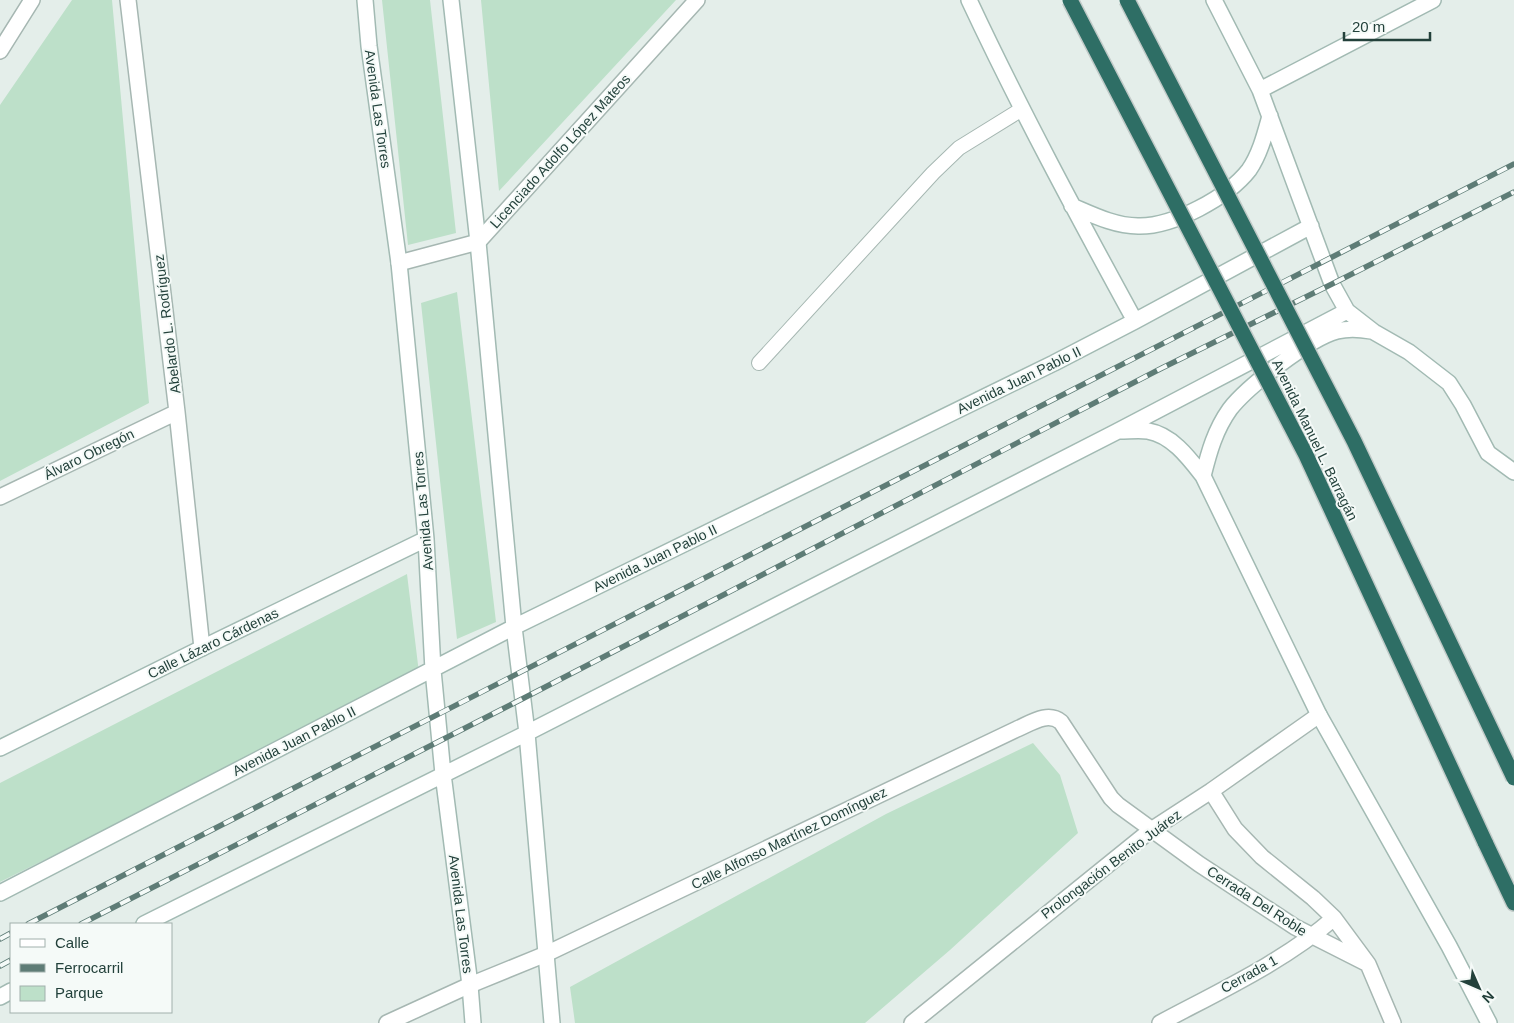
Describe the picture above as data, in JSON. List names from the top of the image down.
{
  "streets": {
    "highway": ["Avenida Manuel L. Barragán"],
    "street": [
      "Avenida Las Torres",
      "Licenciado Adolfo López Mateos",
      "Abelardo L. Rodríguez",
      "Avenida Juan Pablo II",
      "Álvaro Obregón",
      "Calle Lázaro Cárdenas",
      "Calle Alfonso Martínez Domínguez",
      "Prolongación Benito Juárez",
      "Cerrada Del Roble",
      "Cerrada 1"
    ]
  },
  "crossings": [
    ["Avenida Las Torres", "Avenida Juan Pablo II"],
    ["Avenida Las Torres", "Calle Lázaro Cárdenas"],
    ["Avenida Las Torres", "Calle Alfonso Martínez Domínguez"],
    ["Abelardo L. Rodríguez", "Álvaro Obregón"],
    ["Abelardo L. Rodríguez", "Calle Lázaro Cárdenas"],
    ["Calle Alfonso Martínez Domínguez", "Prolongación Benito Juárez"],
    ["Calle Alfonso Martínez Domínguez", "Cerrada Del Roble"],
    ["Prolongación Benito Juárez", "Cerrada Del Roble"],
    ["Cerrada Del Roble", "Cerrada 1"]
  ],
  "legend": ["Calle", "Ferrocarril", "Parque"],
  "scale_bar": "20 m",
  "north": "bottom right"
}
